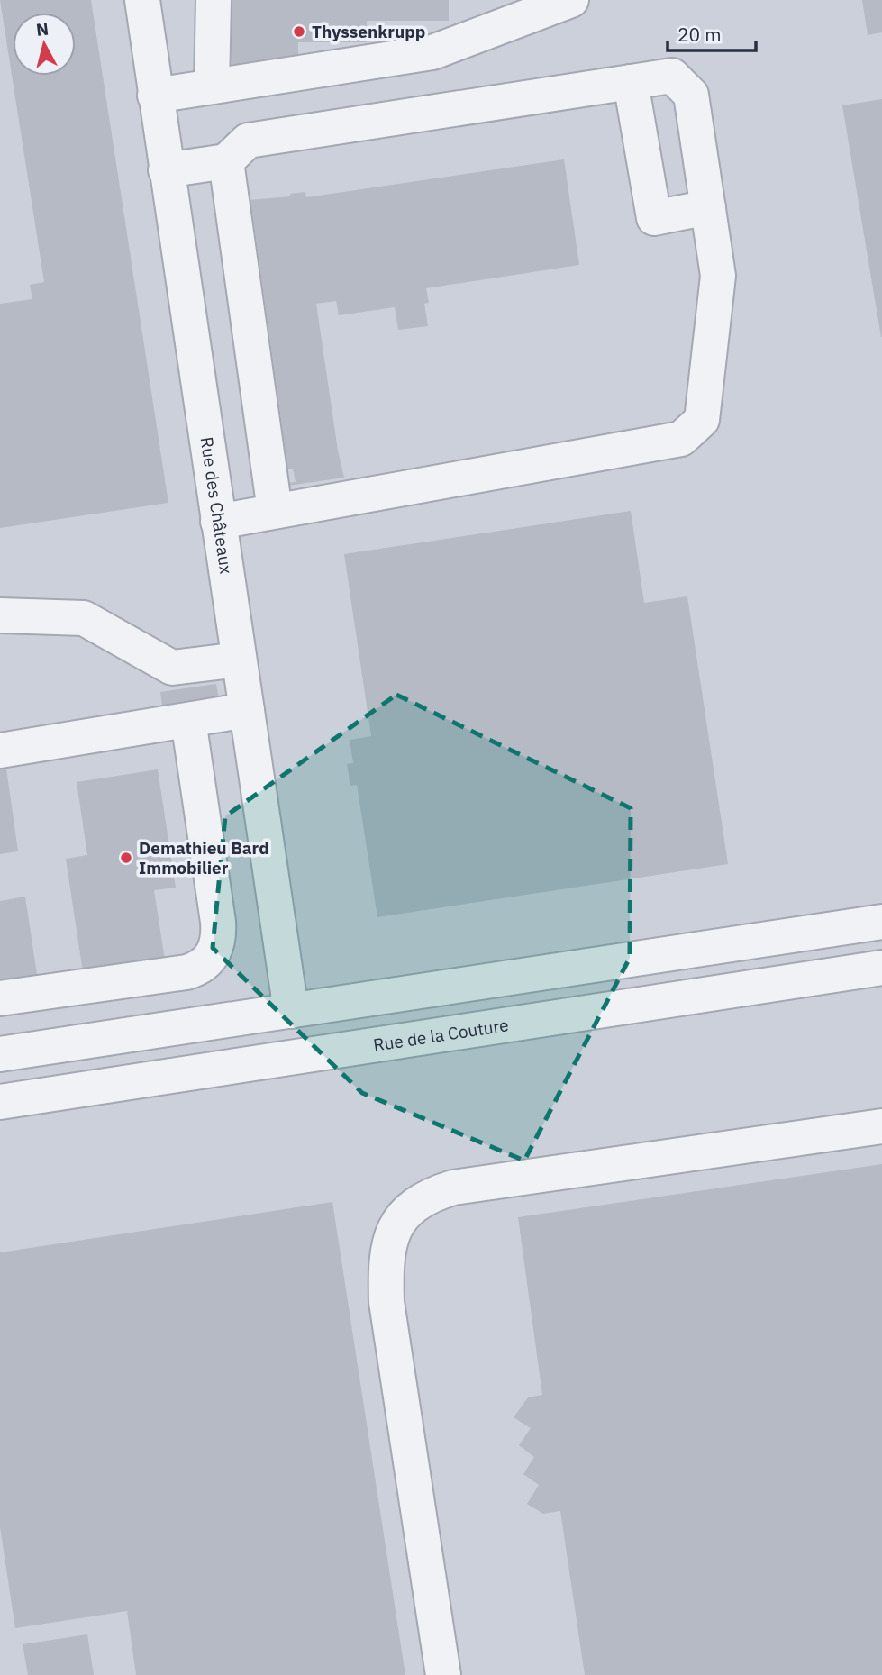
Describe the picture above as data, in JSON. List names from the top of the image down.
{
  "streets": {
    "street": ["Rue des Châteaux", "Rue de la Couture"]
  },
  "places": ["Thyssenkrupp", "Demathieu Bard Immobilier"],
  "scale_bar": "20 m",
  "north": "top"
}
